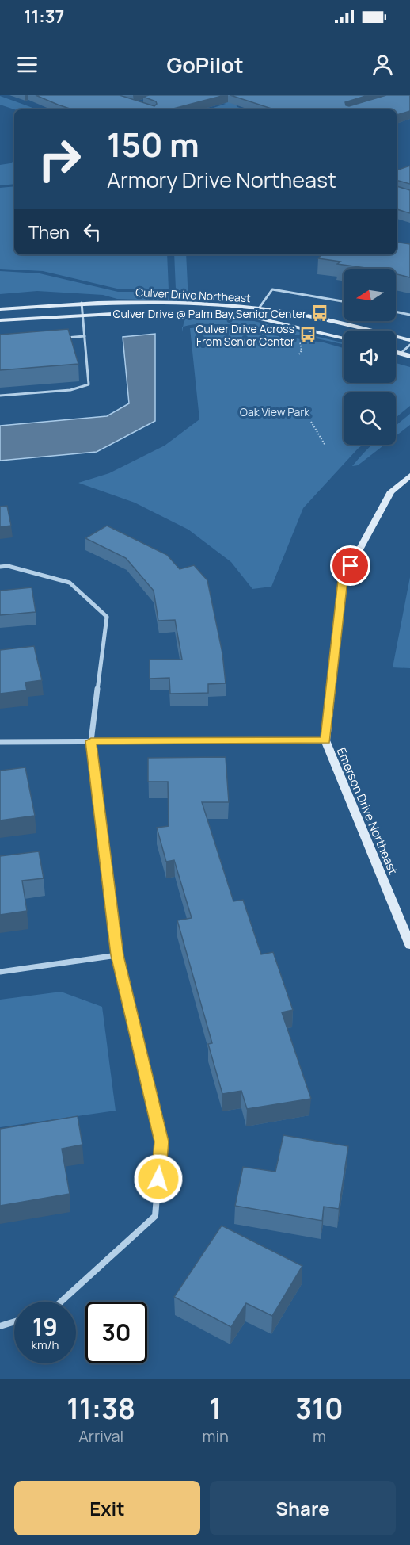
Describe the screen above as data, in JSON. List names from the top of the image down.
{
  "streets": {
    "street": ["Culver Drive Northeast", "Emerson Drive Northeast"]
  },
  "parks": ["Oak View Park"],
  "places": {
    "bus stop": ["Culver Drive @ Palm Bay Senior Center", "Culver Drive Across From Senior Center"]
  },
  "north": "left",
  "page": {
    "status": "11:37",
    "header": "GoPilot",
    "turn": ["150 m", "Armory Drive Northeast"],
    "then": "Then",
    "speed": "19 km/h",
    "limit": "30",
    "eta": [
      "11:38",
      "Arrival",
      "1",
      "min",
      "310",
      "m"
    ],
    "buttons": ["Exit", "Share"]
  }
}
